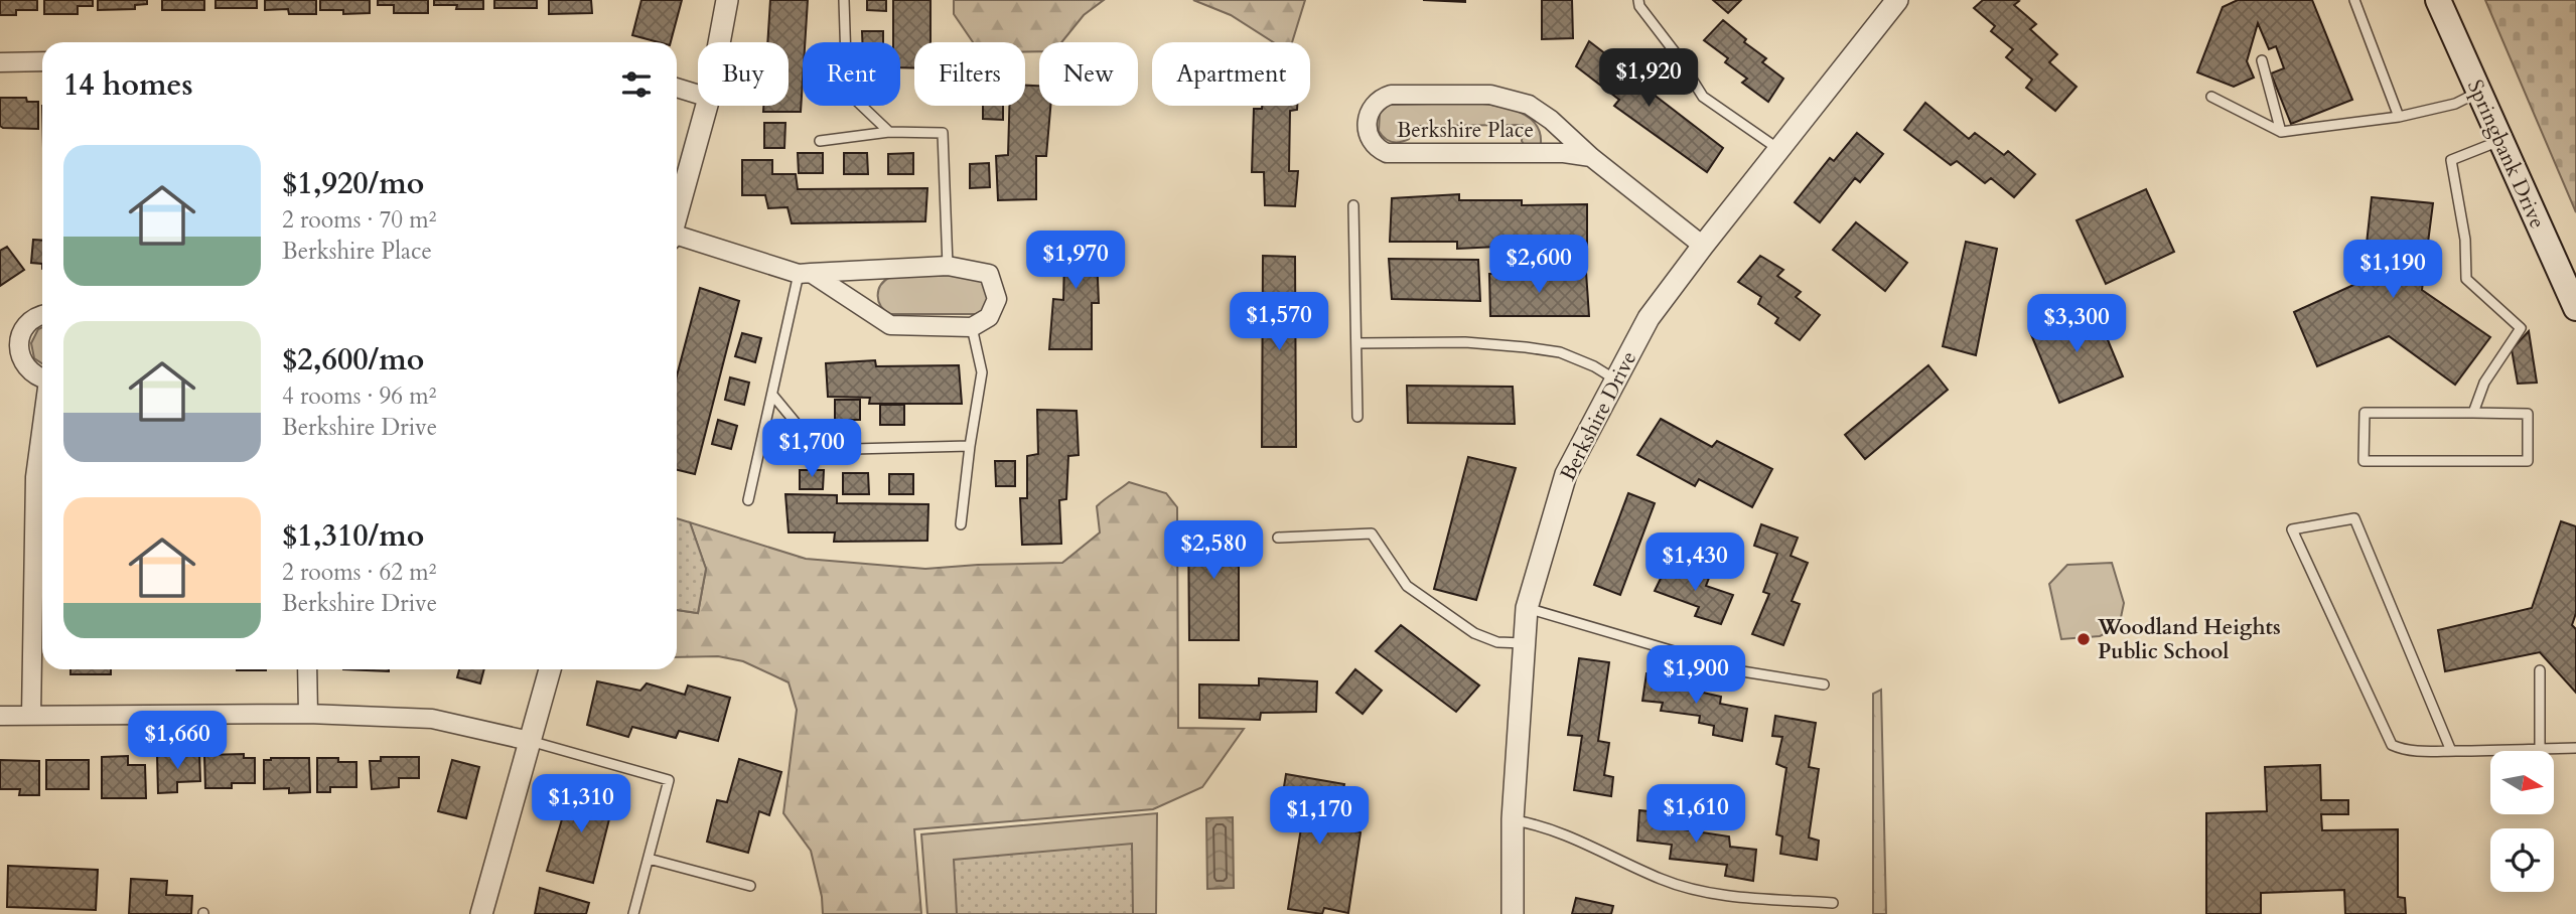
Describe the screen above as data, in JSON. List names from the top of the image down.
{
  "streets": {
    "main road": ["Springbank Drive"],
    "street": ["Berkshire Place", "Berkshire Drive"]
  },
  "crossings": [
    ["Berkshire Place", "Berkshire Drive"]
  ],
  "places": ["Woodland Heights Public School"],
  "north": "right",
  "page": {
    "chip": [
      "Buy",
      "Rent",
      "Filters",
      "New",
      "Apartment"
    ],
    "heading": "14 homes",
    "price": [
      "$1,920",
      "$1,970",
      "$2,600",
      "$1,190",
      "$1,570",
      "$3,300",
      "$1,700",
      "$2,580",
      "$1,430",
      "$1,900",
      "$1,660",
      "$1,310",
      "$1,610",
      "$1,170"
    ],
    "list": [
      {
        "name": "$1,920/mo",
        "note": "2 rooms · 70 m² · Berkshire Place"
      },
      {
        "name": "$2,600/mo",
        "note": "4 rooms · 96 m² · Berkshire Drive"
      },
      {
        "name": "$1,310/mo",
        "note": "2 rooms · 62 m² · Berkshire Drive"
      }
    ]
  }
}
